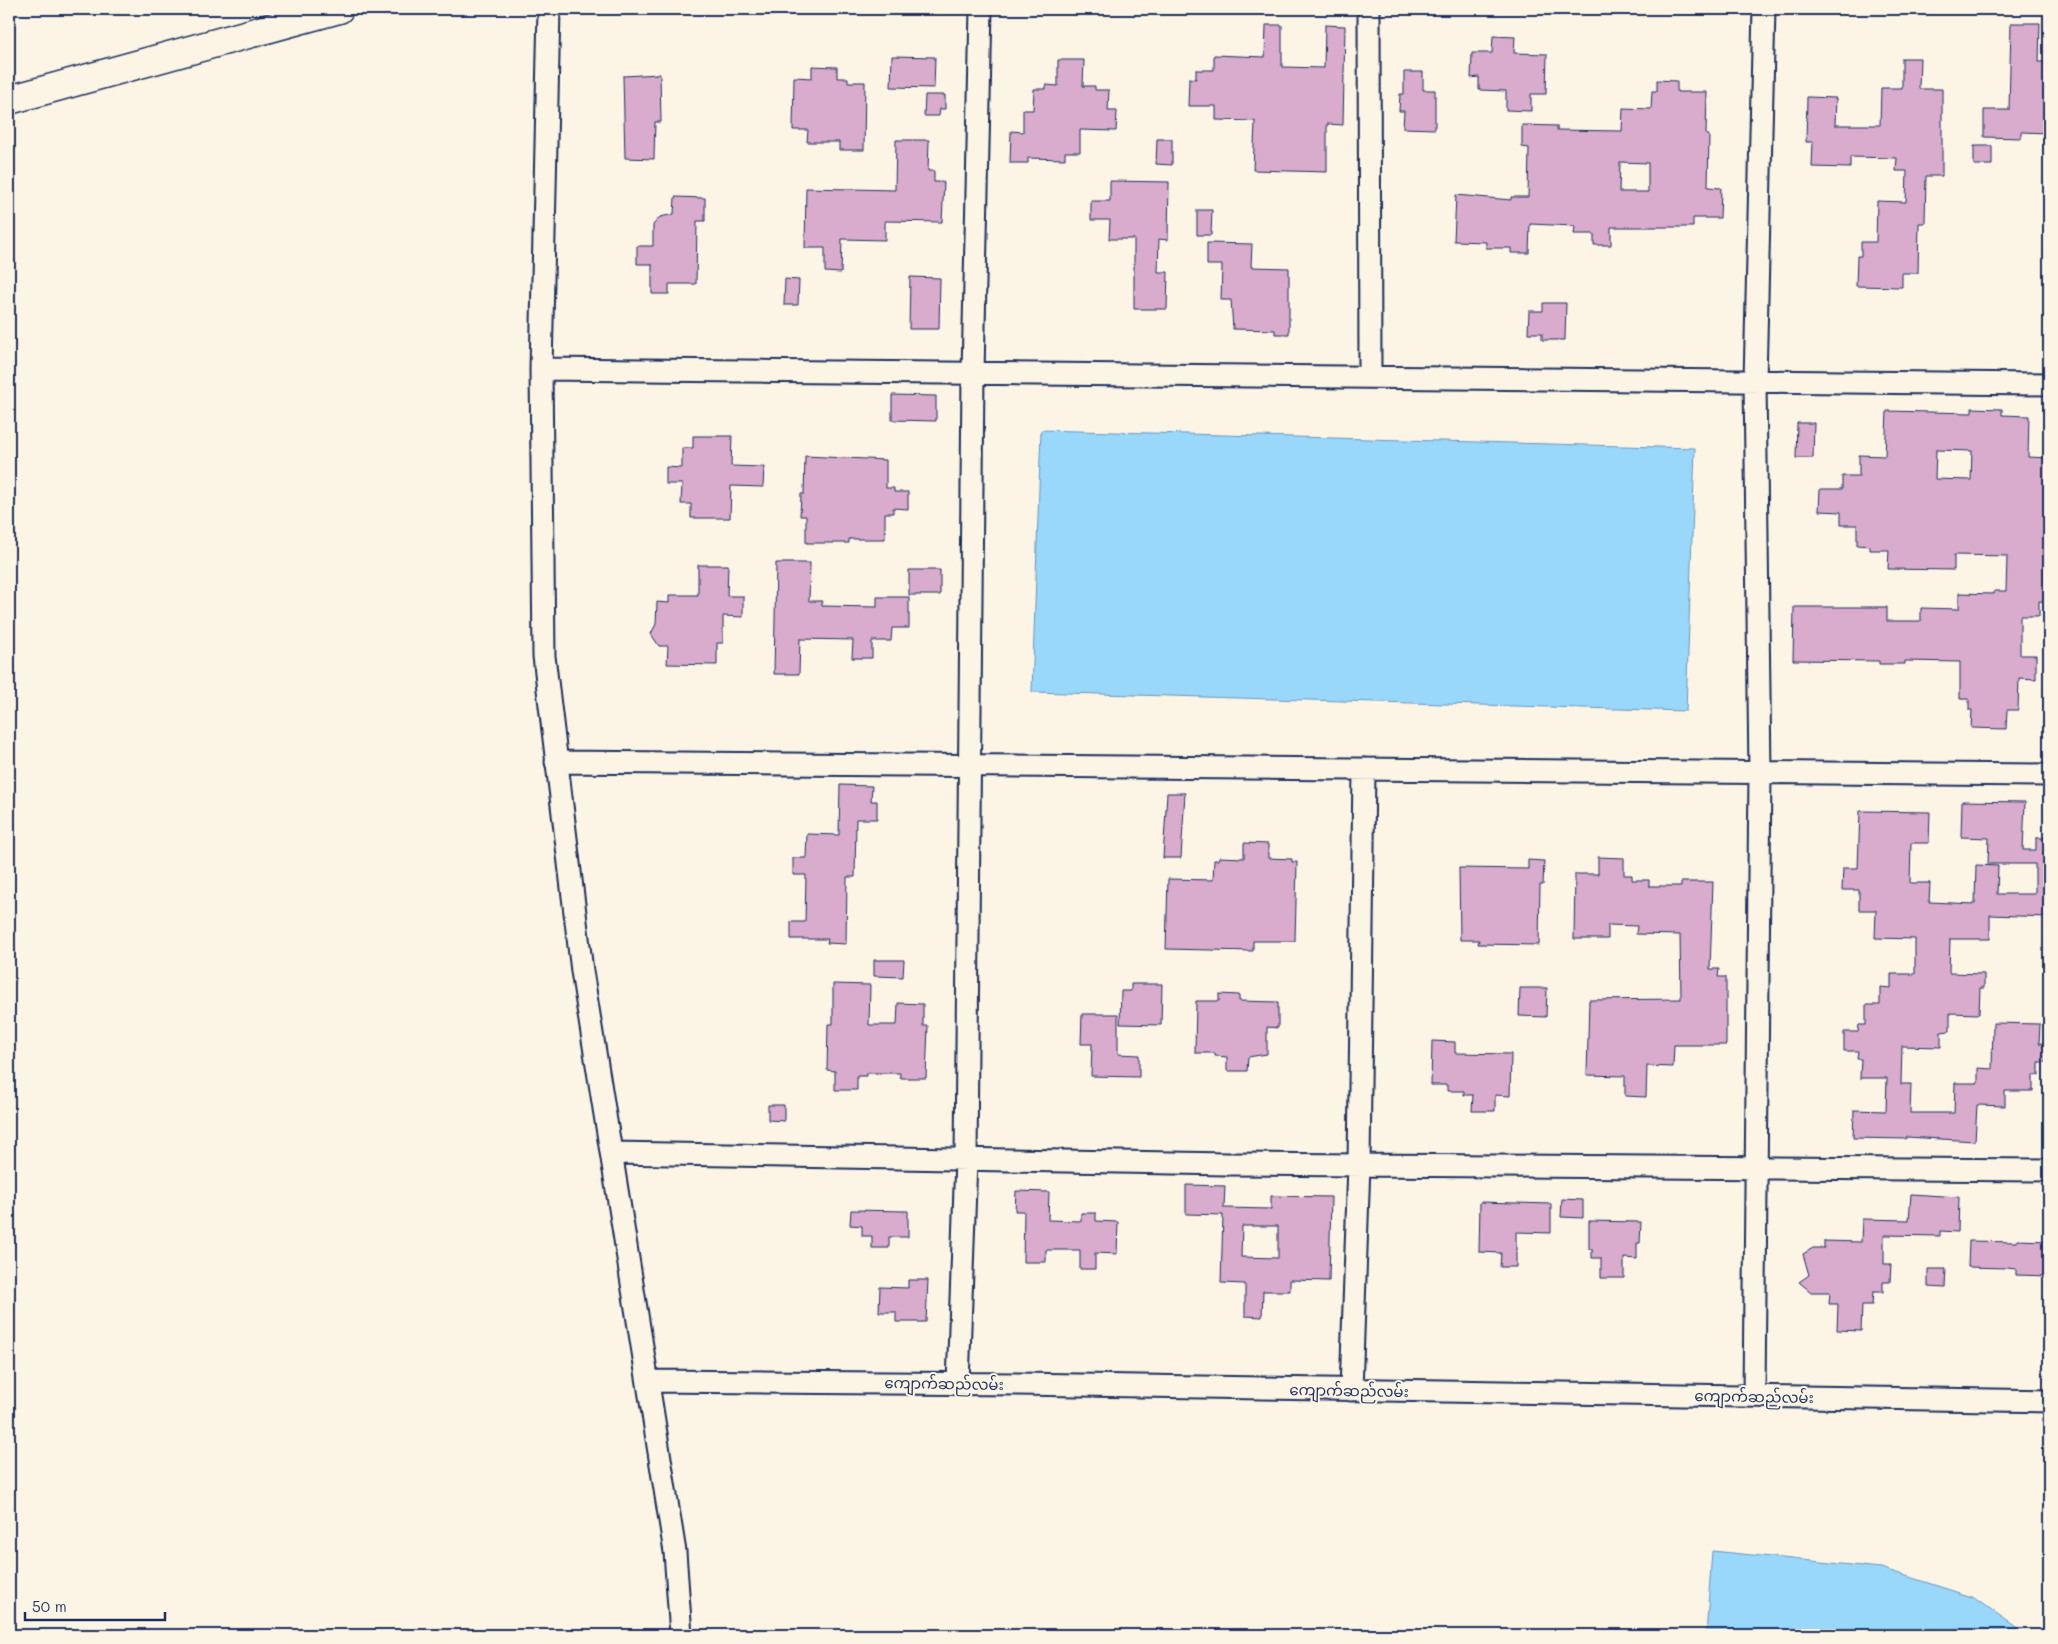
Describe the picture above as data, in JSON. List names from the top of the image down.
{
  "streets": {
    "street": ["ကျောက်ဆည်လမ်း"]
  },
  "scale_bar": "50 m"
}
